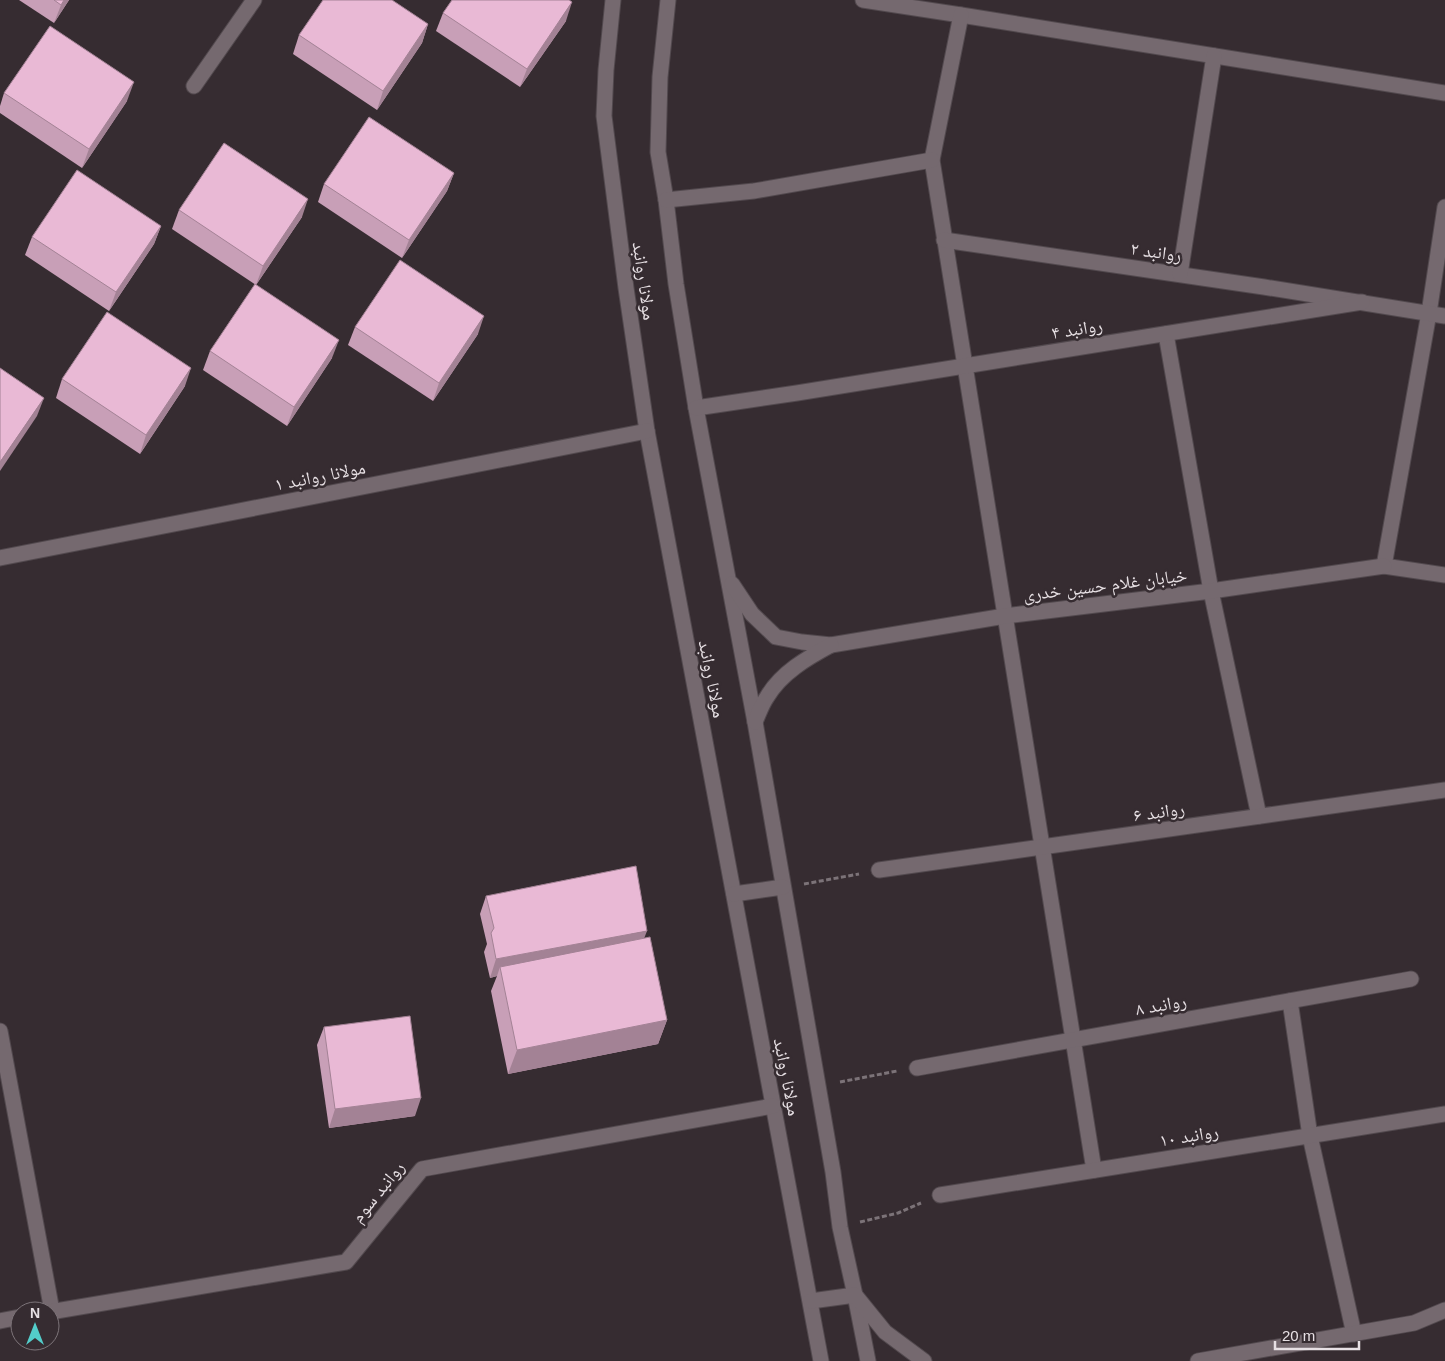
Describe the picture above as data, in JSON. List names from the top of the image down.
{
  "streets": {
    "street": [
      "روانبد ۲",
      "مولانا روانبد",
      "روانبد ۴",
      "مولانا روانبد ۱",
      "خیابان غلام حسین خدری",
      "روانبد ۶",
      "روانبد ۸",
      "روانبد ۱۰",
      "روانبد سوم"
    ]
  },
  "crossings": [
    ["روانبد ۲", "روانبد ۴"],
    ["مولانا روانبد", "روانبد ۴"],
    ["مولانا روانبد", "مولانا روانبد ۱"],
    ["مولانا روانبد", "روانبد سوم"]
  ],
  "scale_bar": "20 m",
  "north": "top"
}
